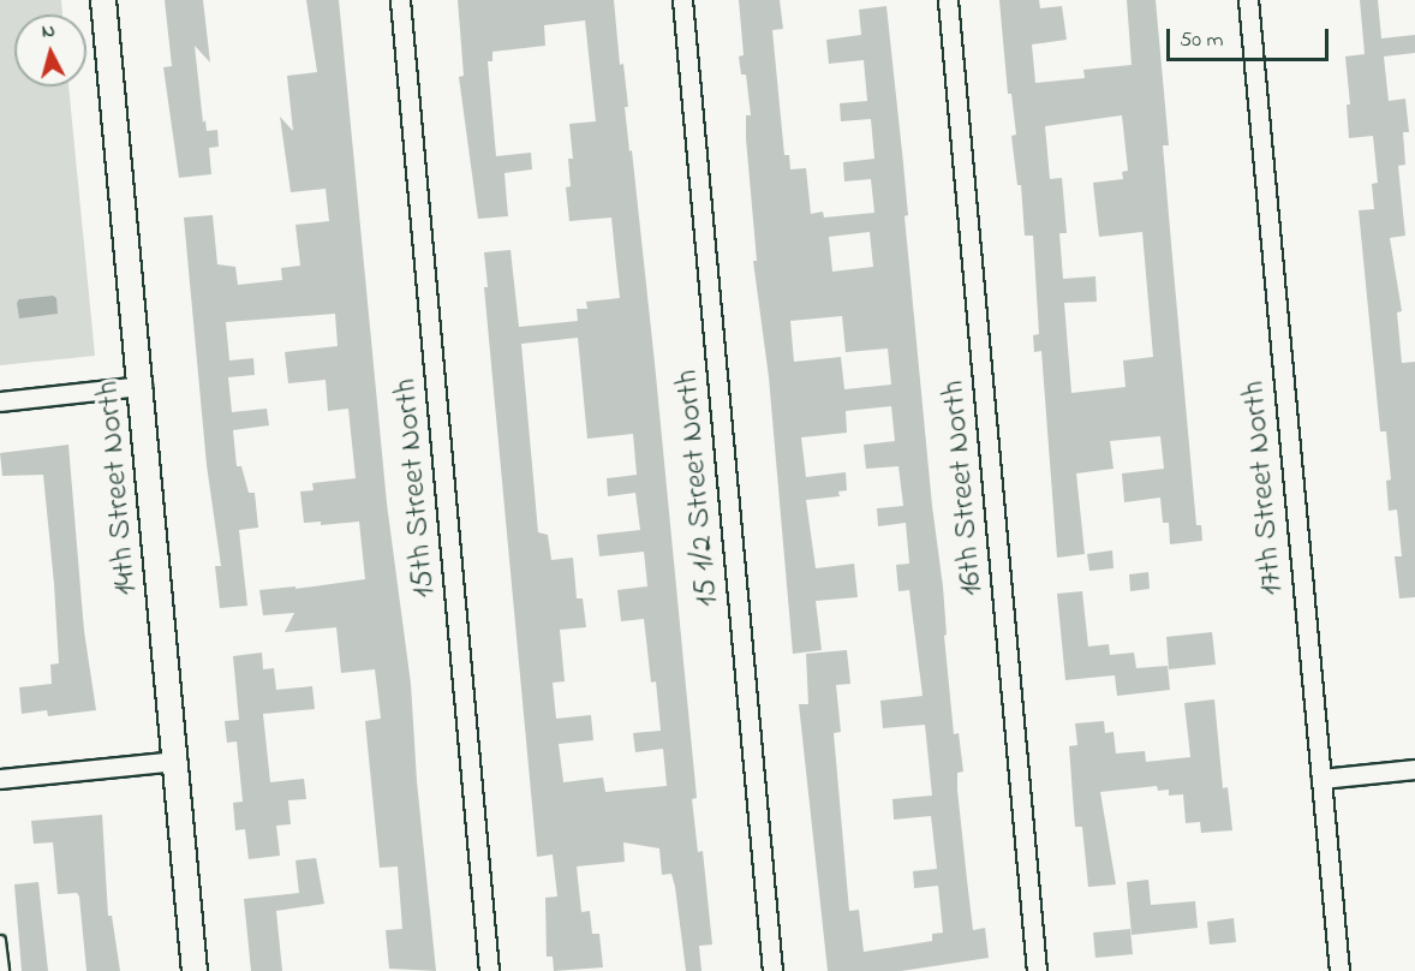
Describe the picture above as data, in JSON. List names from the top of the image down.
{
  "streets": {
    "street": [
      "14th Street North",
      "15th Street North",
      "15 1/2 Street North",
      "16th Street North",
      "17th Street North"
    ]
  },
  "scale_bar": "50 m",
  "north": "top"
}
